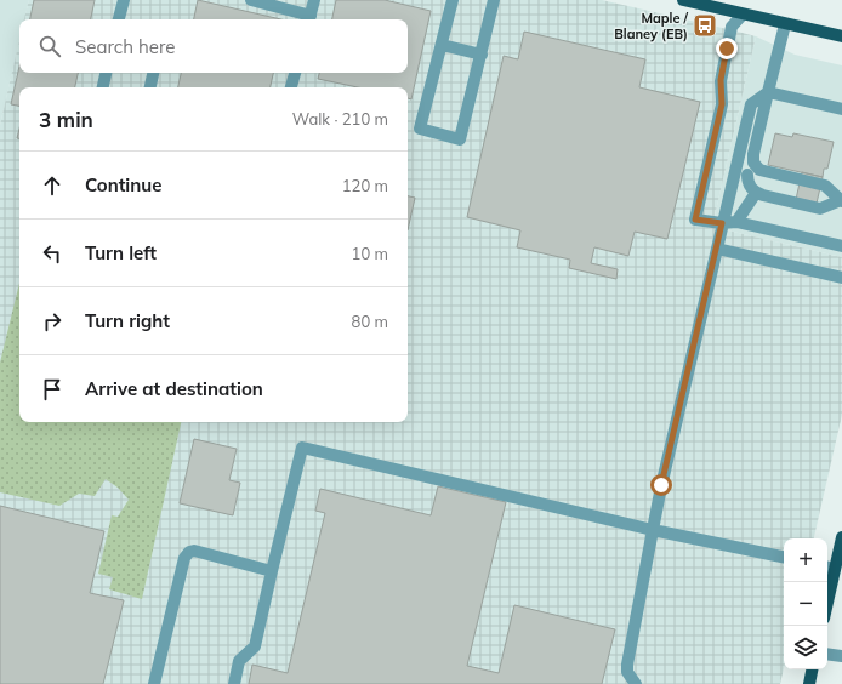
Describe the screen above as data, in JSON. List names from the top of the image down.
{
  "places": {
    "bus stop": ["Maple / Blaney (EB)"]
  },
  "page": {
    "search": "Search here",
    "heading": ["3 min", "Walk · 210 m"],
    "list": [
      ["Continue", "120 m"],
      ["Turn left", "10 m"],
      ["Turn right", "80 m"],
      "Arrive at destination"
    ],
    "map_buttons": ["+", "−"]
  }
}
